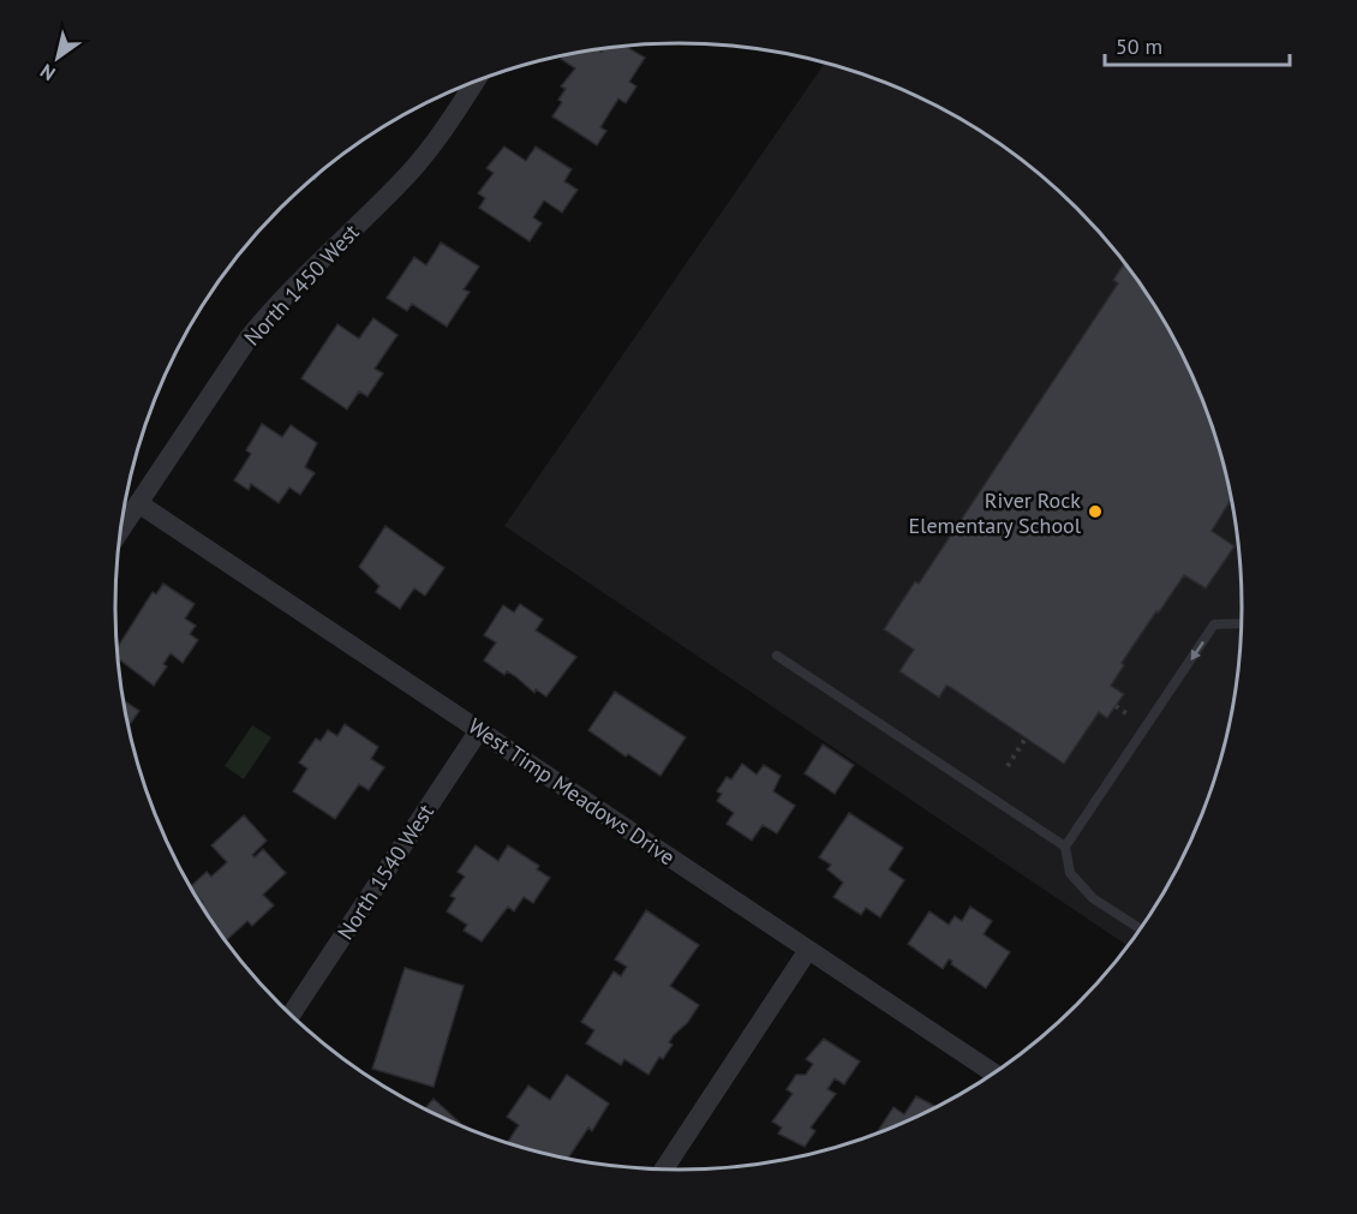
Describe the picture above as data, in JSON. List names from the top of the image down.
{
  "streets": {
    "street": ["North 1450 West", "West Timp Meadows Drive", "North 1540 West"]
  },
  "crossings": [
    ["North 1450 West", "West Timp Meadows Drive"],
    ["West Timp Meadows Drive", "North 1540 West"]
  ],
  "places": ["River Rock Elementary School"],
  "scale_bar": "50 m",
  "north": "bottom left"
}
